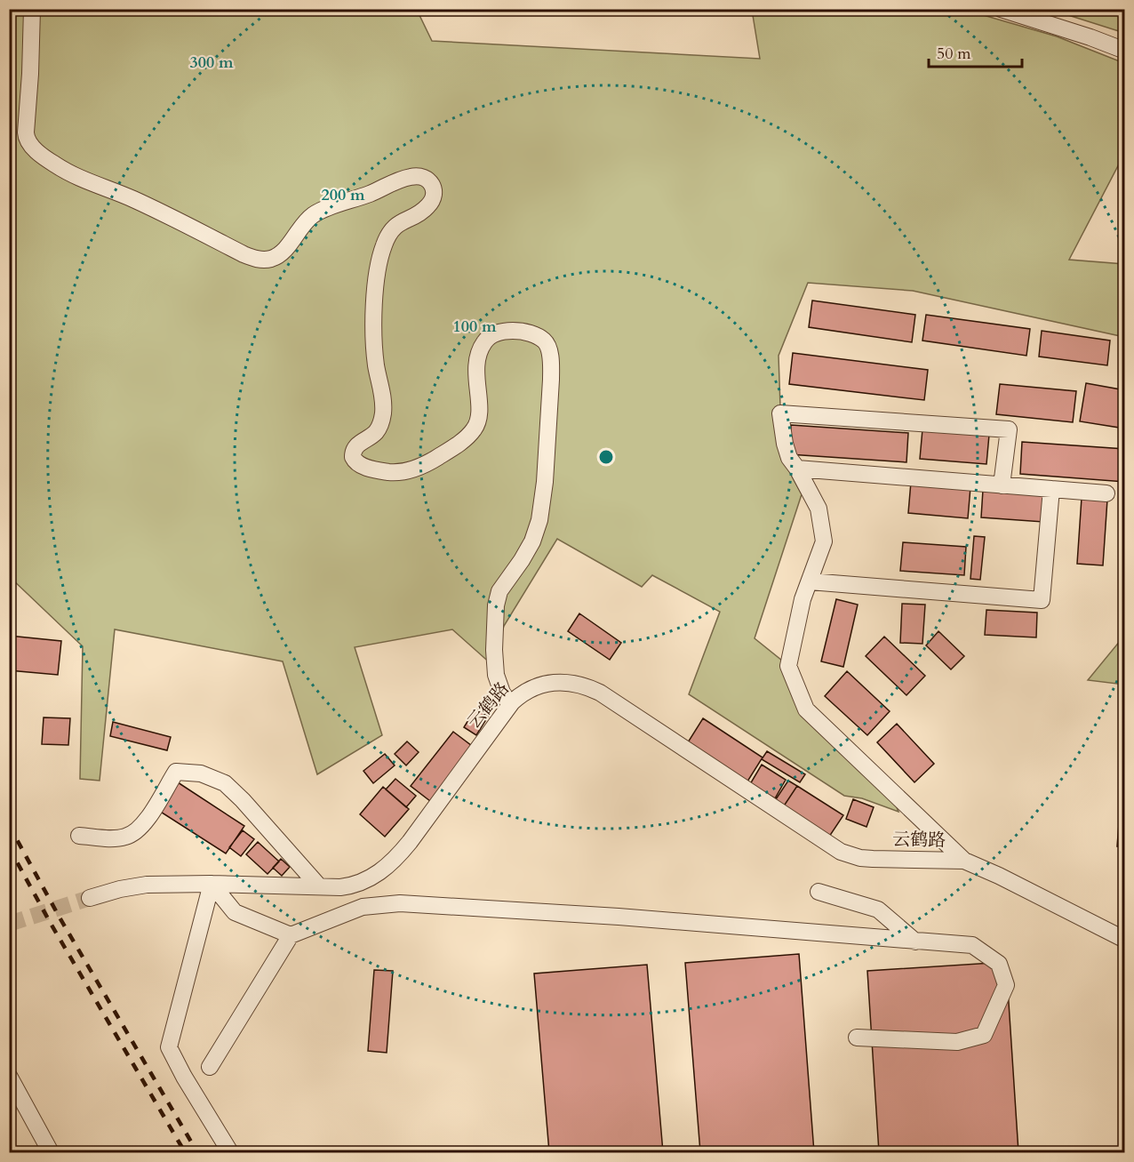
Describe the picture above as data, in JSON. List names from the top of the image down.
{
  "streets": {
    "street": ["云鹤路"]
  },
  "scale_bar": "50 m",
  "rings": ["300 m", "200 m", "100 m"]
}
